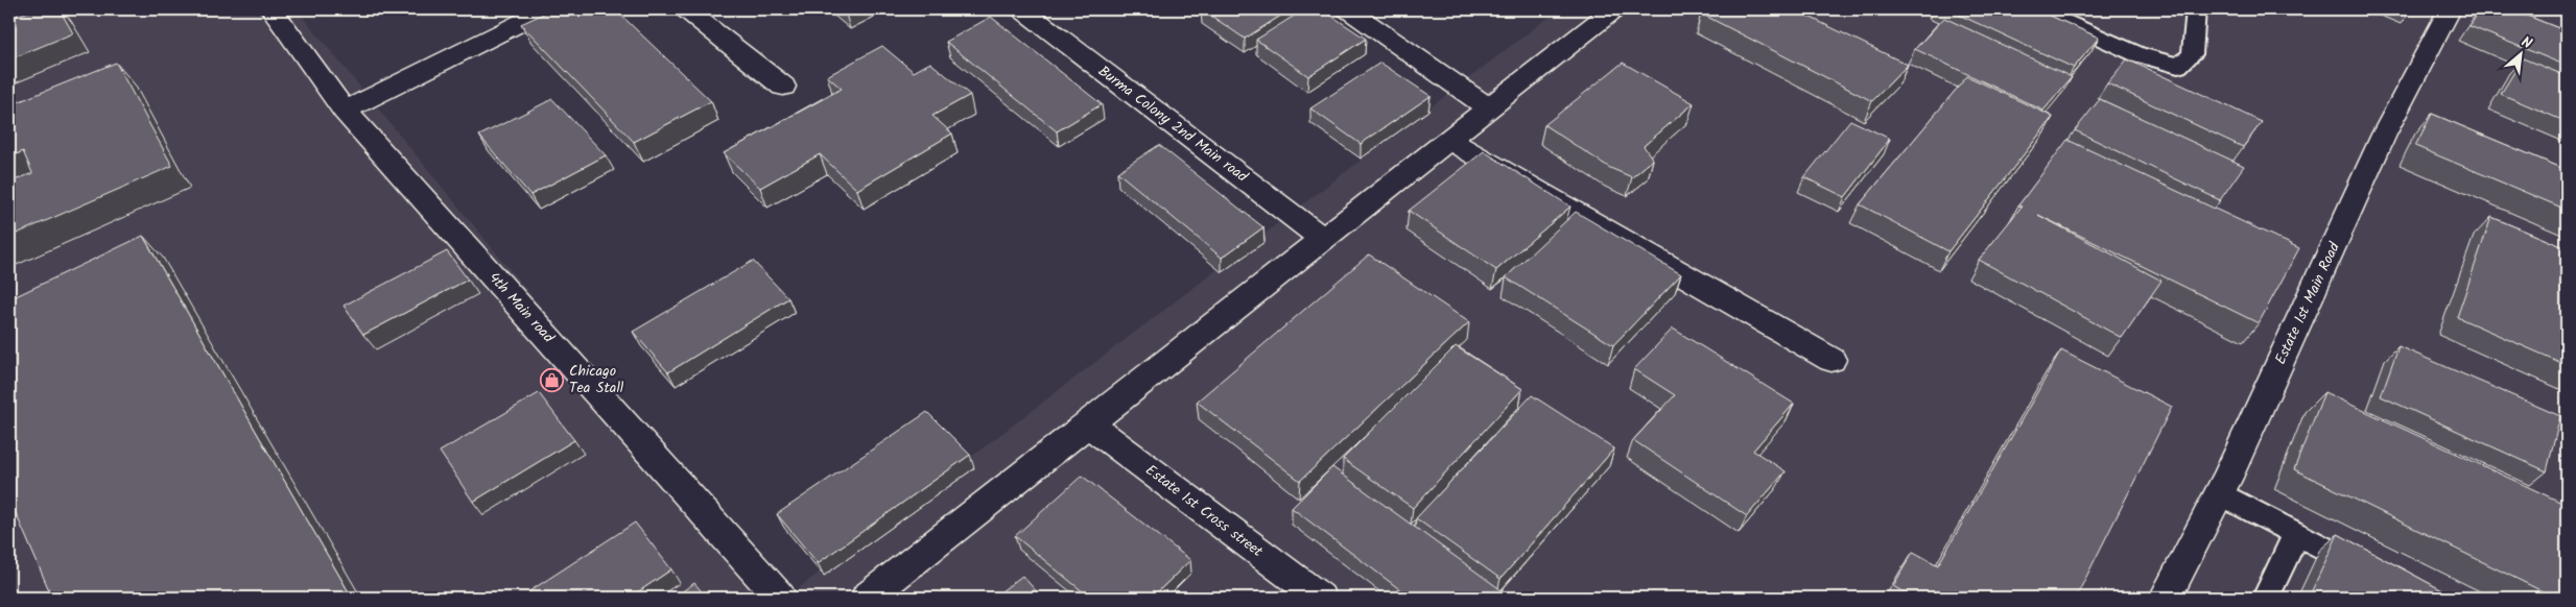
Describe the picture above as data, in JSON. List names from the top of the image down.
{
  "streets": {
    "street": [
      "Burma Colony 2nd Main road",
      "Estate 1st Main Road",
      "4th Main road",
      "Estate 1st Cross street"
    ]
  },
  "places": {
    "shop": ["Chicago Tea Stall"]
  },
  "north": "top right"
}
